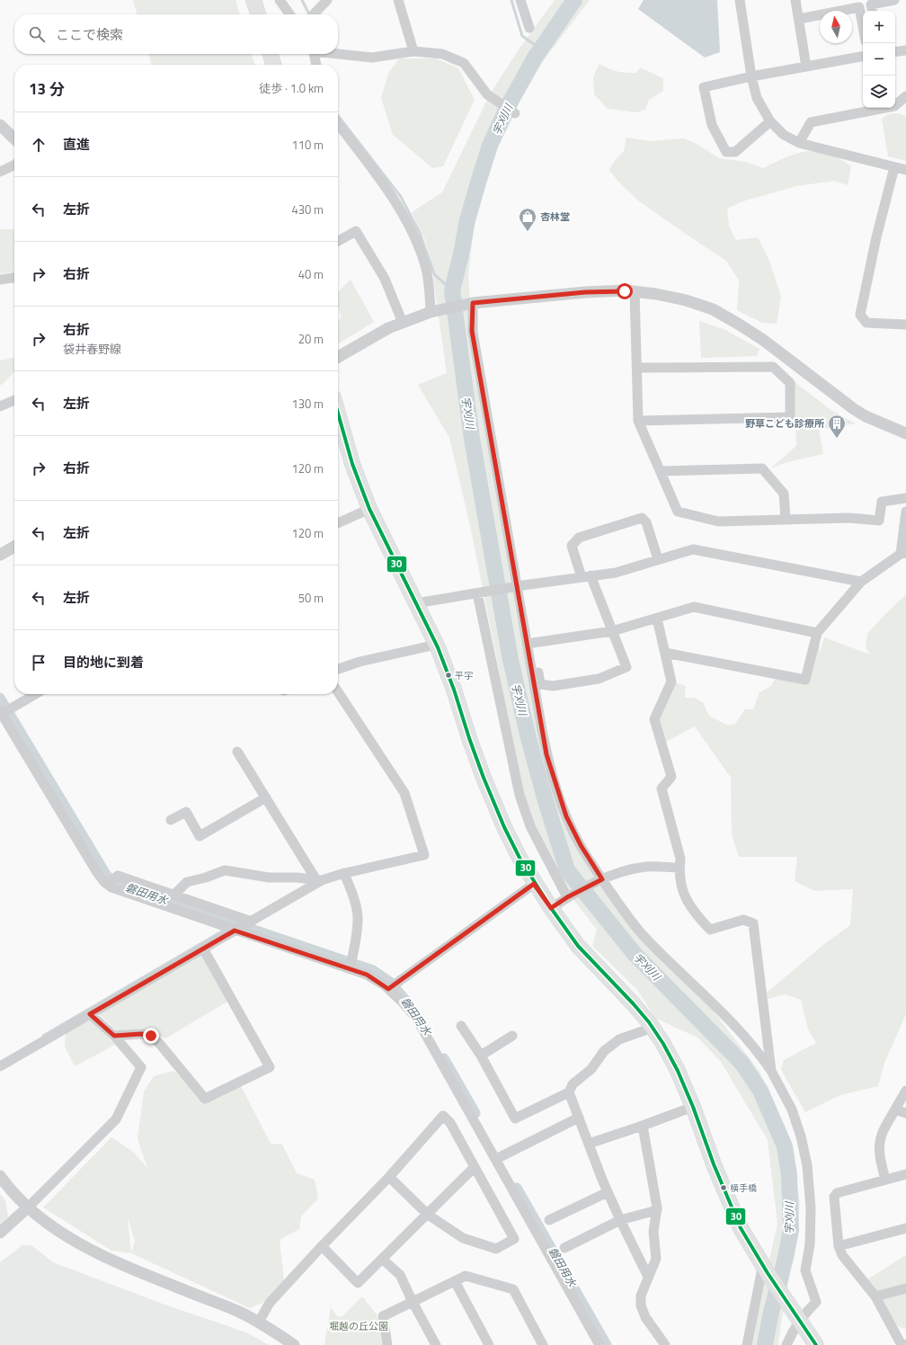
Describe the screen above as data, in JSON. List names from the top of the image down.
{
  "water": ["宇刈川", "磐田用水"],
  "parks": ["堀越の丘公園"],
  "places": {
    "shop": ["杏林堂"],
    "building": ["野草こども診療所"],
    "other": ["平宇", "横手橋"]
  },
  "lines": ["transit line 30"],
  "north": "top",
  "page": {
    "map_buttons": ["+", "−"],
    "search": "ここで検索",
    "heading": ["13 分", "徒歩 · 1.0 km"],
    "list": [
      ["直進", "110 m"],
      ["左折", "430 m"],
      ["右折", "40 m"],
      ["右折", "袋井春野線", "20 m"],
      ["左折", "130 m"],
      ["右折", "120 m"],
      ["左折", "120 m"],
      ["左折", "50 m"],
      "目的地に到着"
    ]
  }
}
